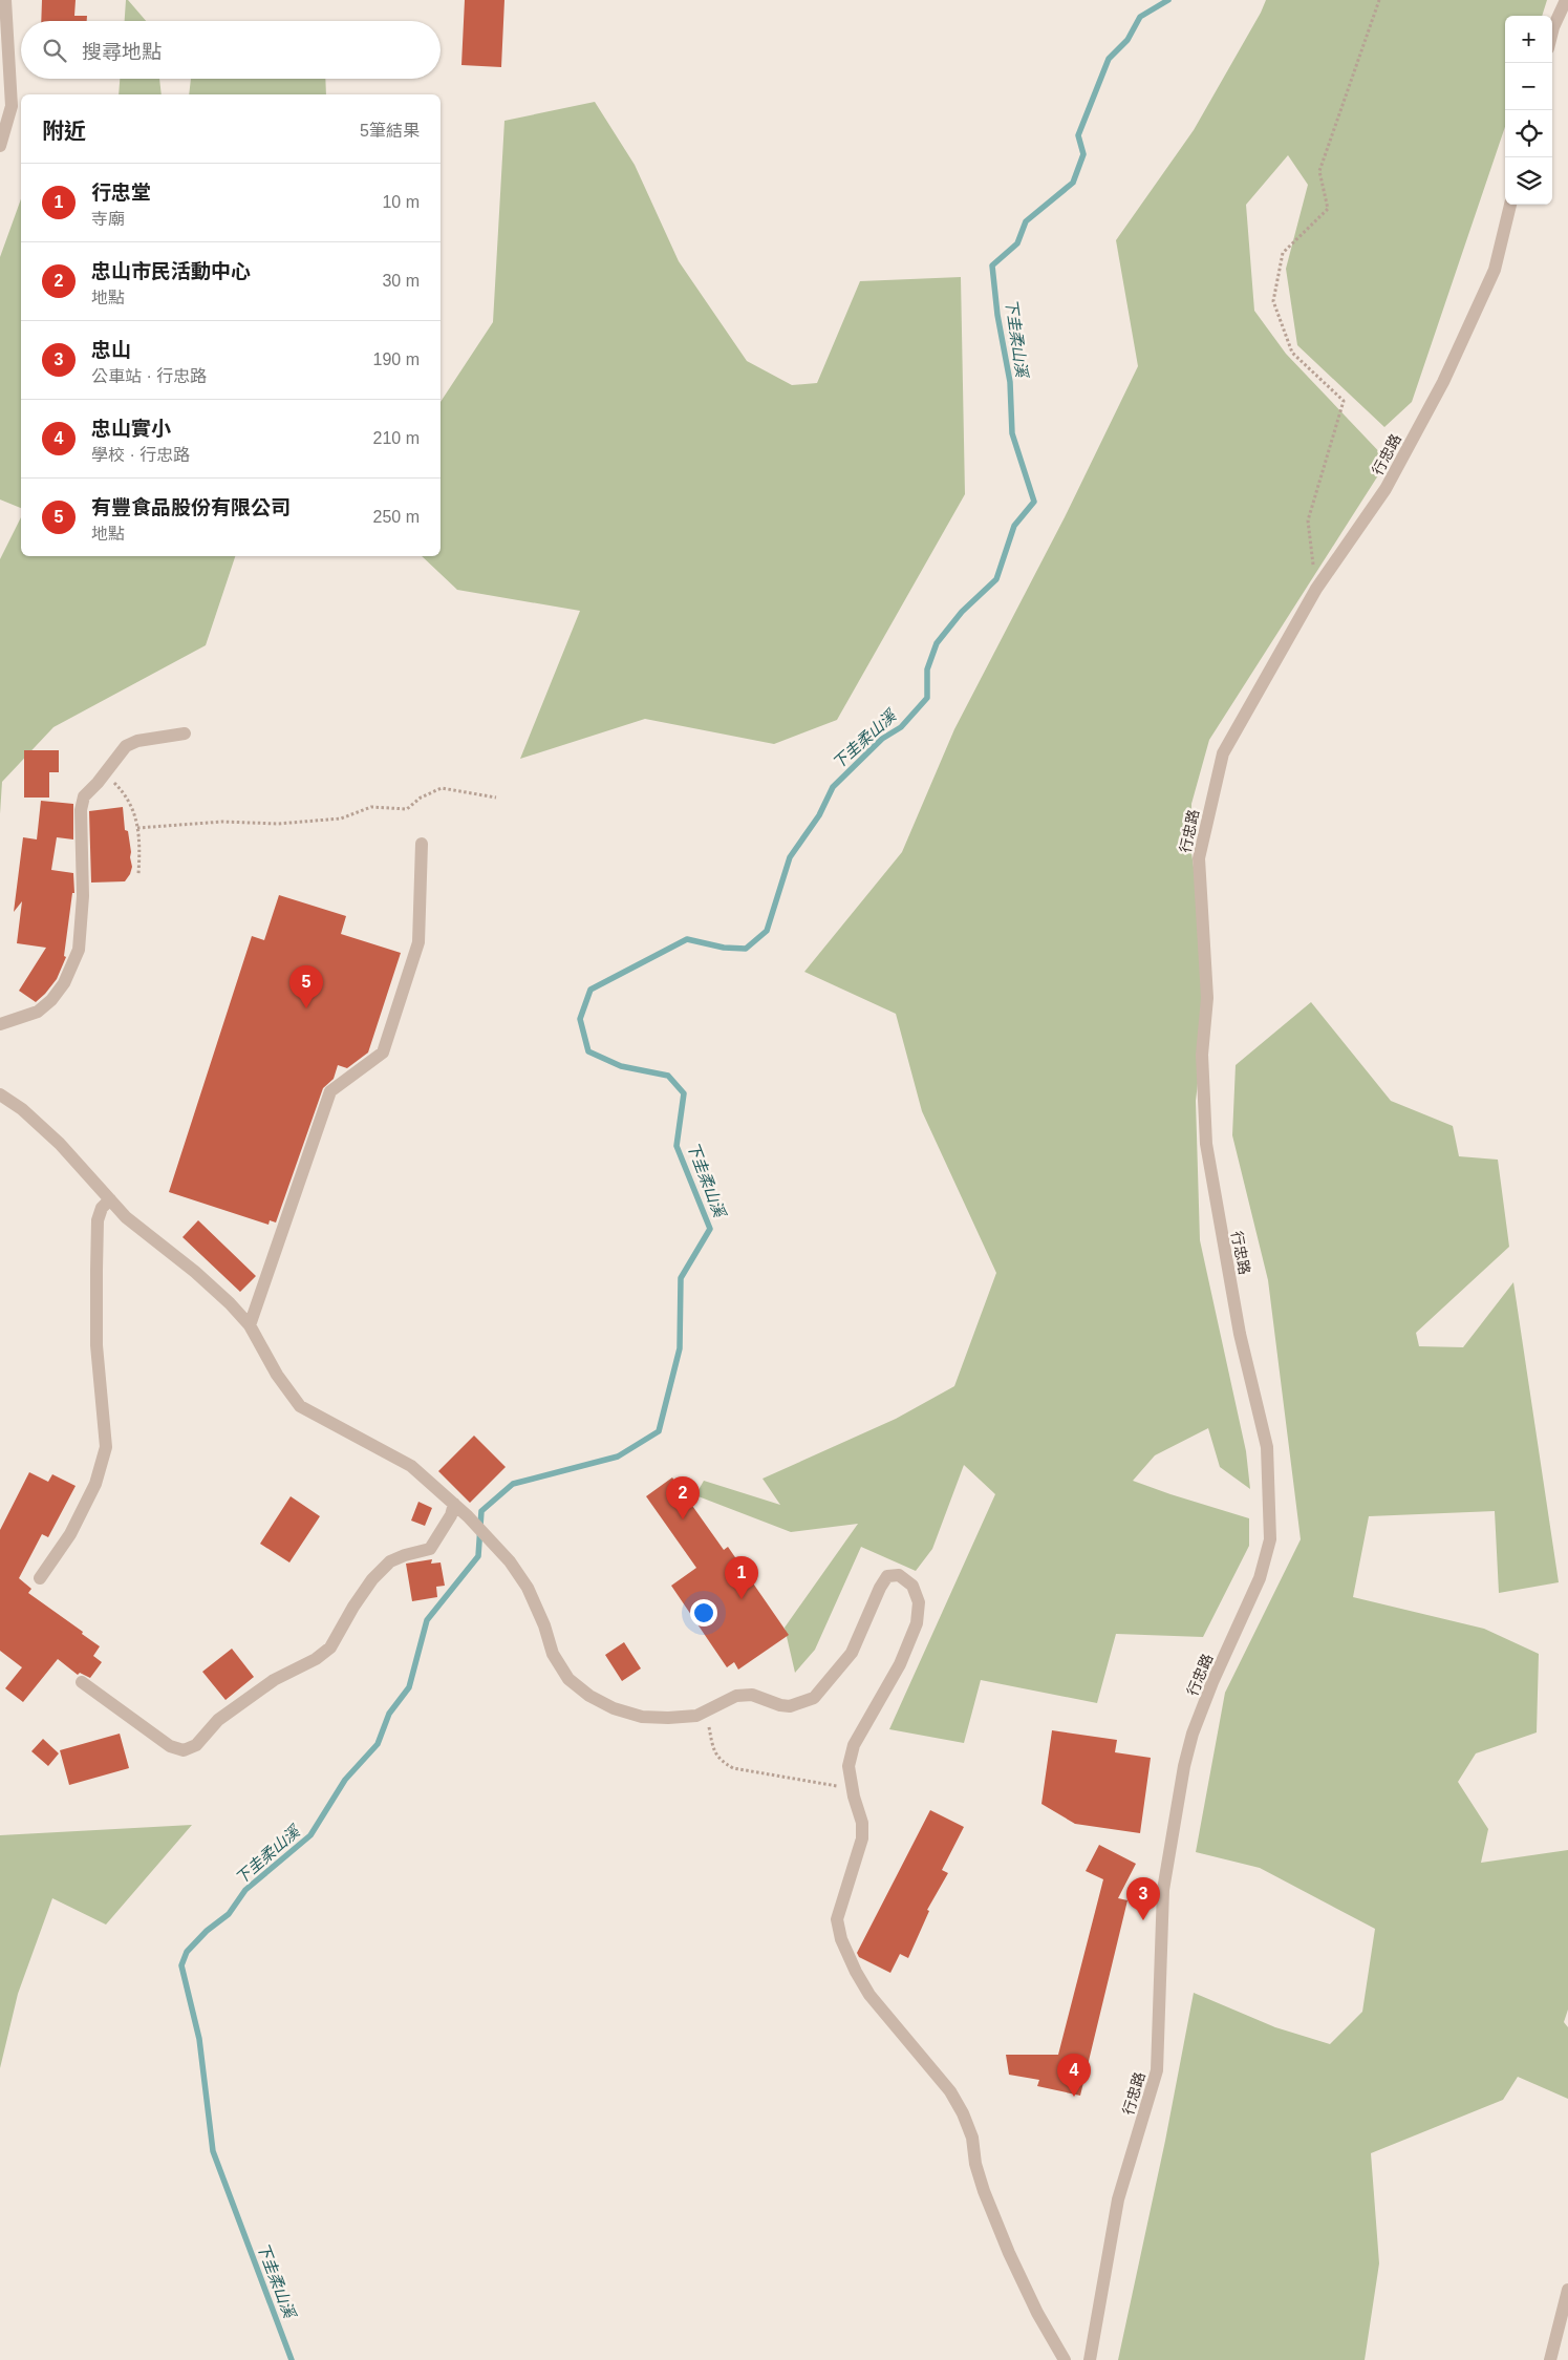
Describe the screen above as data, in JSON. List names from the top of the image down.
{
  "streets": {
    "street": ["行忠路"]
  },
  "water": ["下圭柔山溪"],
  "page": {
    "map_buttons": ["+", "−"],
    "search": "搜尋地點",
    "heading": ["附近", "5筆結果"],
    "list": [
      {
        "mark": "1",
        "name": "行忠堂",
        "note": "寺廟",
        "value": "10 m"
      },
      {
        "mark": "2",
        "name": "忠山市民活動中心",
        "note": "地點",
        "value": "30 m"
      },
      {
        "mark": "3",
        "name": "忠山",
        "note": "公車站 · 行忠路",
        "value": "190 m"
      },
      {
        "mark": "4",
        "name": "忠山實小",
        "note": "學校 · 行忠路",
        "value": "210 m"
      },
      {
        "mark": "5",
        "name": "有豐食品股份有限公司",
        "note": "地點",
        "value": "250 m"
      }
    ],
    "pins": [
      "5",
      "2",
      "1",
      "3",
      "4"
    ]
  }
}
